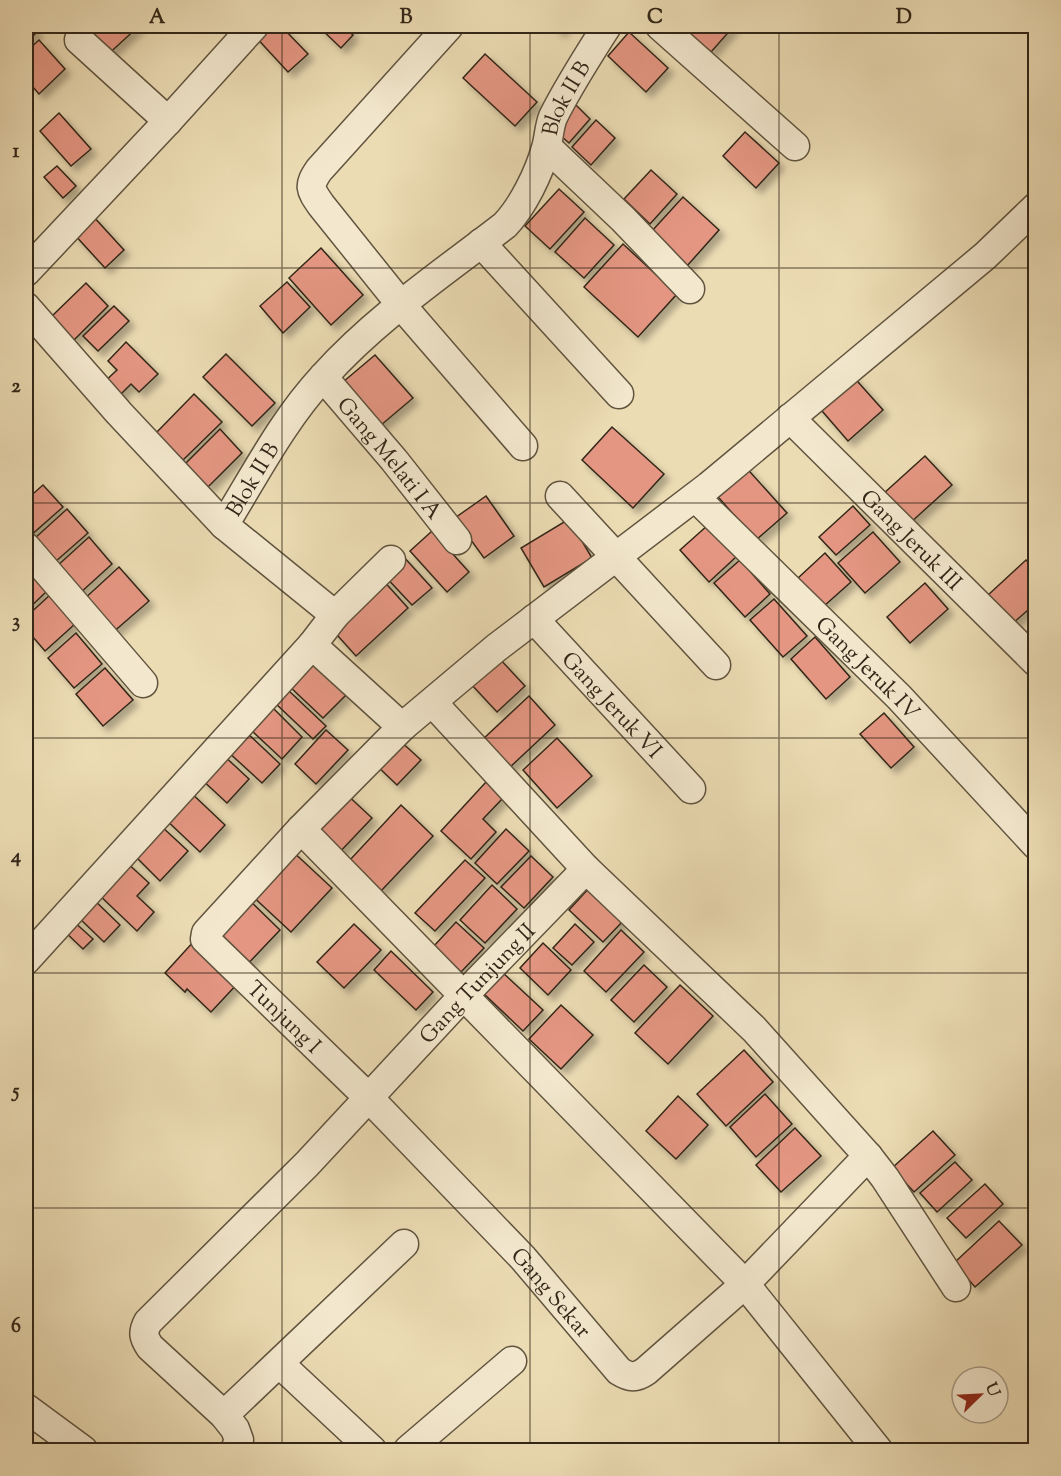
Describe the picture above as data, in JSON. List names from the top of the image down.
{
  "streets": {
    "street": [
      "Blok II B",
      "Gang Melati I A",
      "Gang Jeruk III",
      "Gang Jeruk IV",
      "Gang Jeruk VI",
      "Gang Tunjung II",
      "Tunjung I",
      "Gang Sekar"
    ]
  },
  "crossings": [
    ["Blok II B", "Gang Melati I A"],
    ["Gang Tunjung II", "Tunjung I"],
    ["Gang Tunjung II", "Gang Sekar"],
    ["Tunjung I", "Gang Sekar"]
  ],
  "north": "top right",
  "grid": {
    "columns": [
      "A",
      "B",
      "C",
      "D"
    ],
    "rows": [
      "1",
      "2",
      "3",
      "4",
      "5",
      "6"
    ]
  }
}
